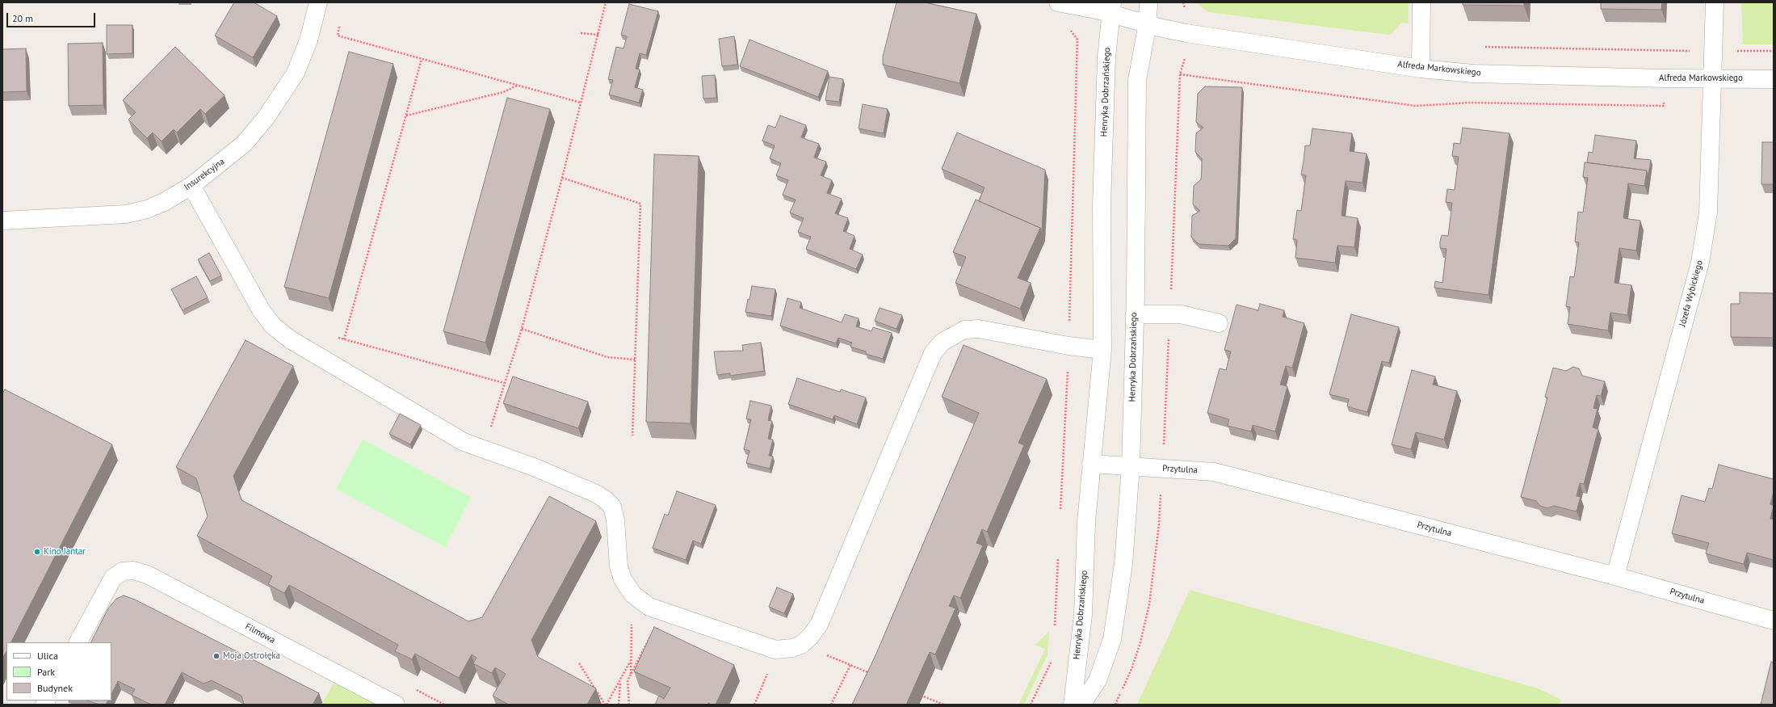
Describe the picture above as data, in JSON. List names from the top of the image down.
{
  "streets": {
    "street": [
      "Alfreda Markowskiego",
      "Henryka Dobrzańskiego",
      "Insurekcyjna",
      "Józefa Wybickiego",
      "Przytulna",
      "Filmowa"
    ]
  },
  "crossings": [
    ["Alfreda Markowskiego", "Henryka Dobrzańskiego"],
    ["Alfreda Markowskiego", "Józefa Wybickiego"],
    ["Henryka Dobrzańskiego", "Przytulna"],
    ["Józefa Wybickiego", "Przytulna"]
  ],
  "places": ["Kino Jantar", "Moja Ostrołęka"],
  "legend": ["Ulica", "Park", "Budynek"],
  "scale_bar": "20 m"
}
